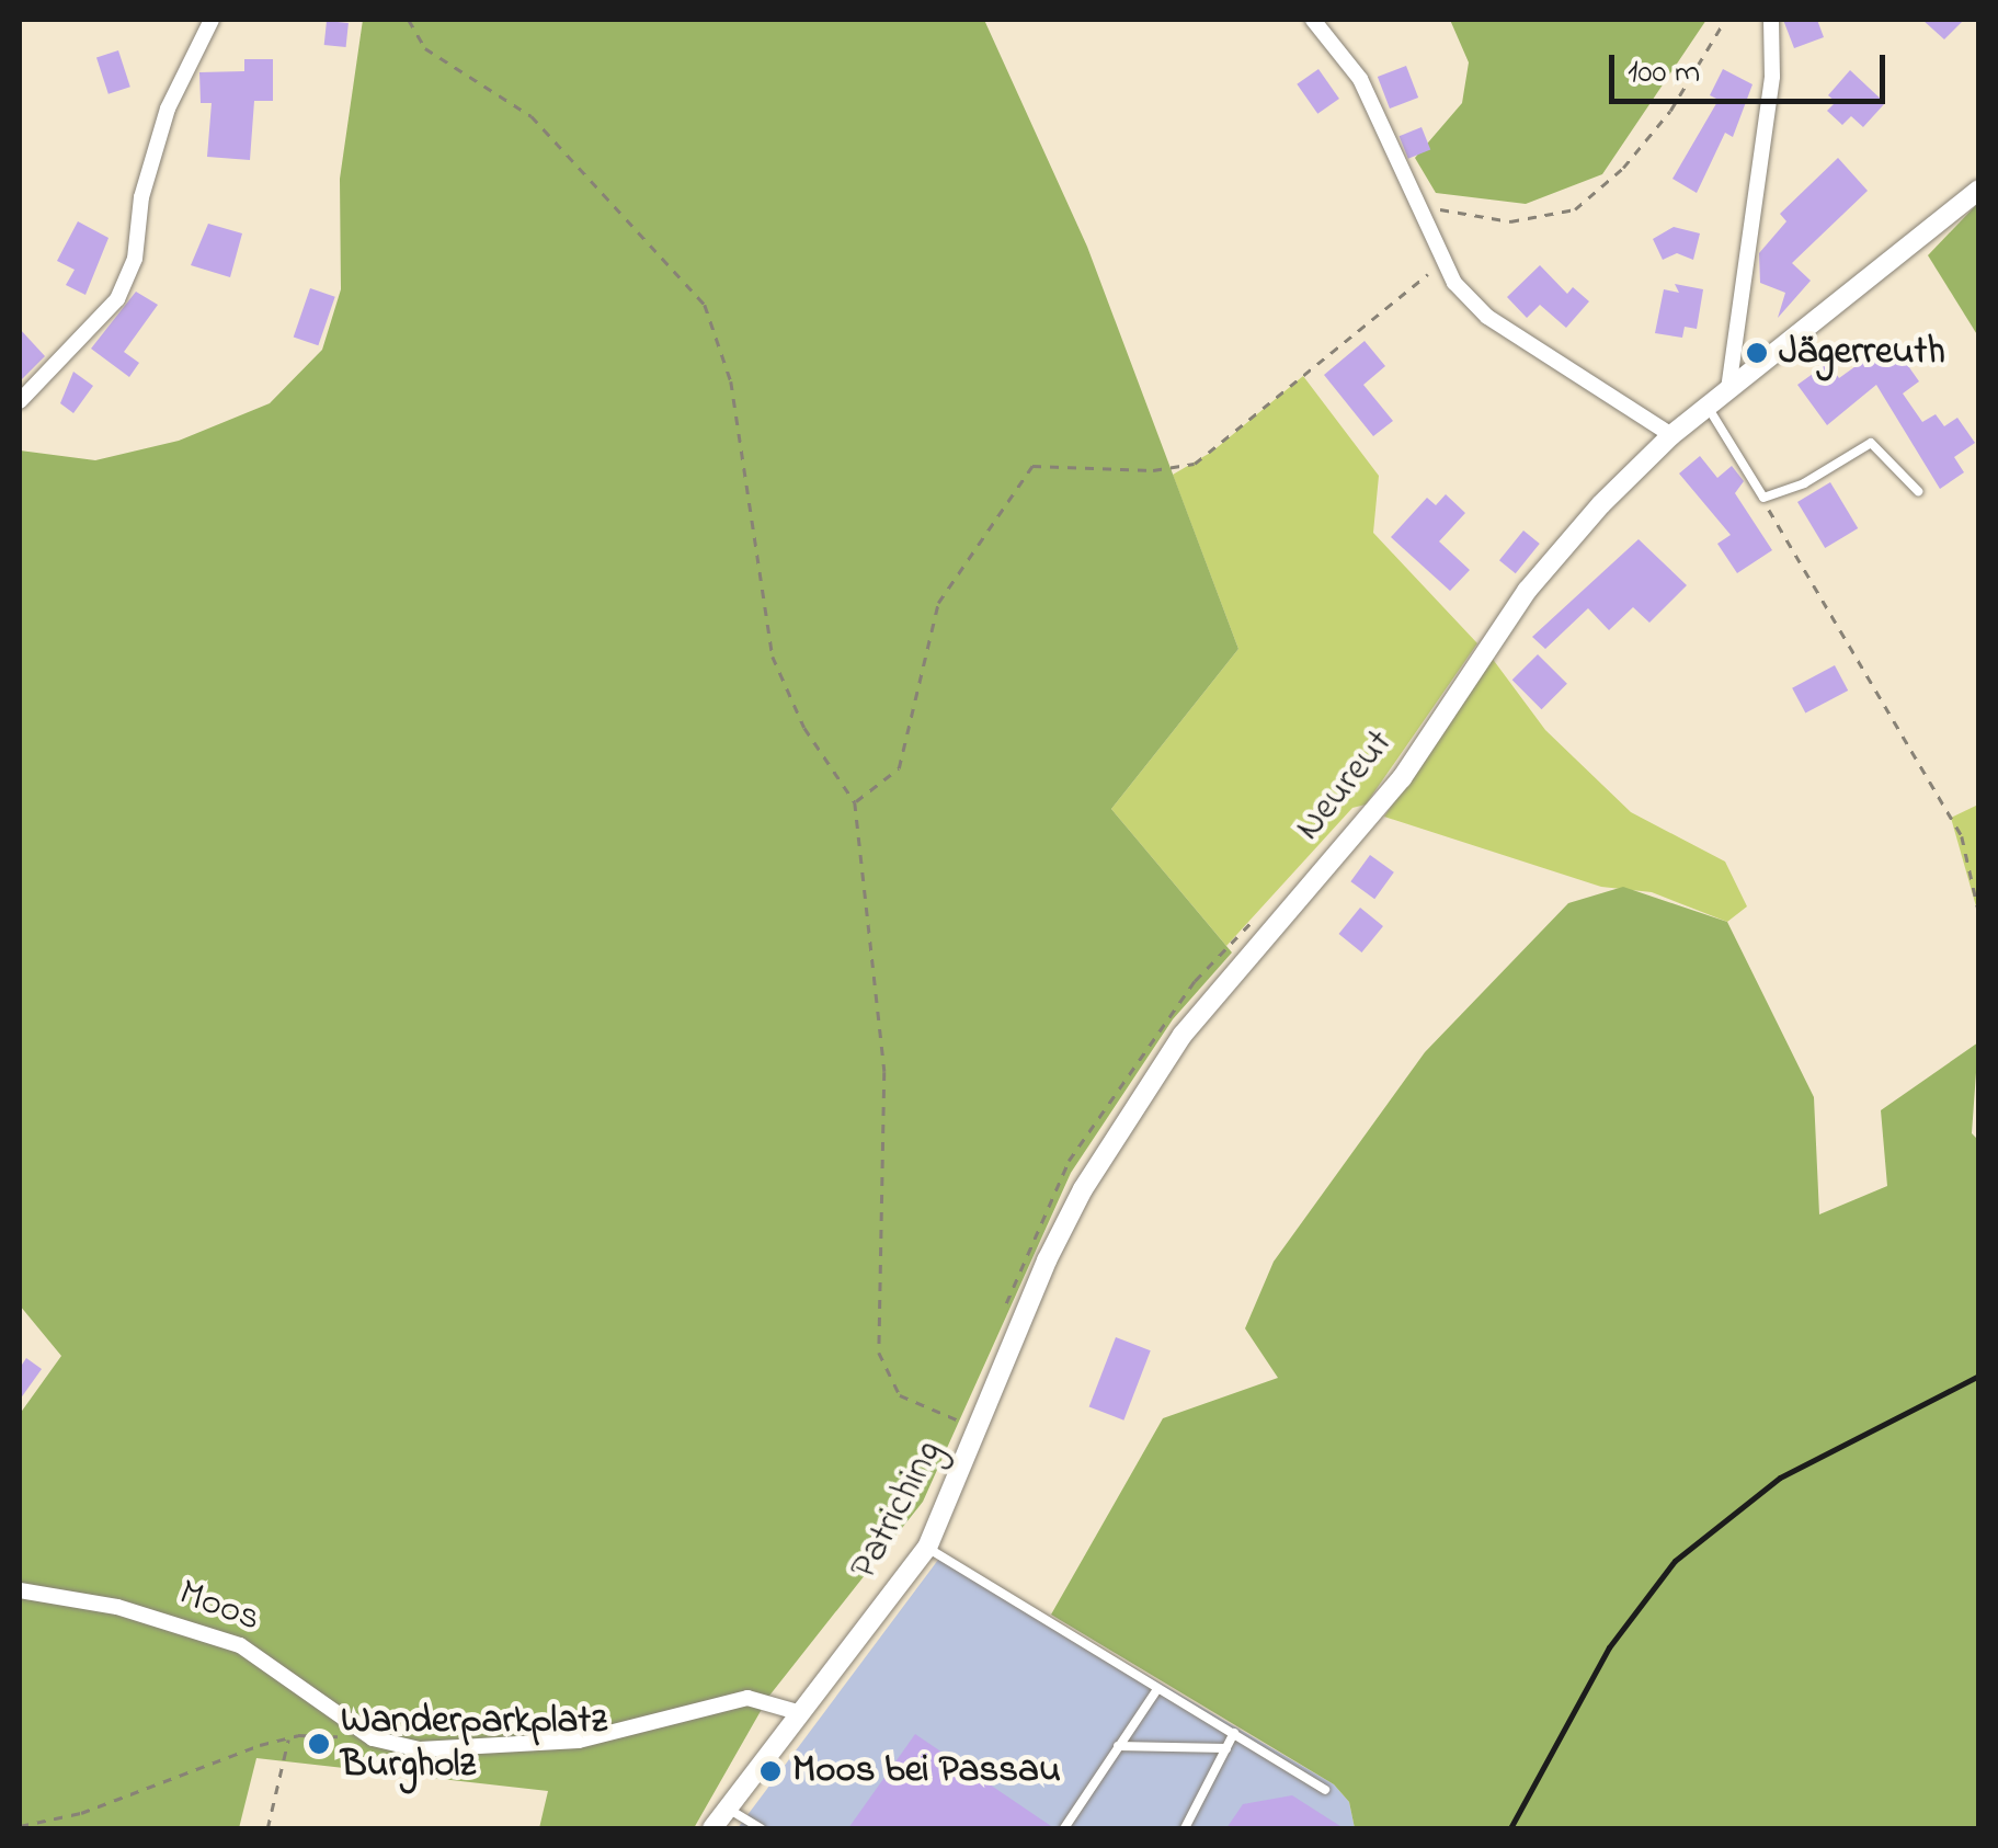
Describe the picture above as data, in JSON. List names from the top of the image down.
{
  "streets": {
    "street": ["Neureut", "Patriching", "Moos"]
  },
  "crossings": [
    ["Neureut", "Patriching"]
  ],
  "places": ["Jägerreuth", "Wanderparkplatz Burgholz", "Moos bei Passau"],
  "scale_bar": "100 m"
}
